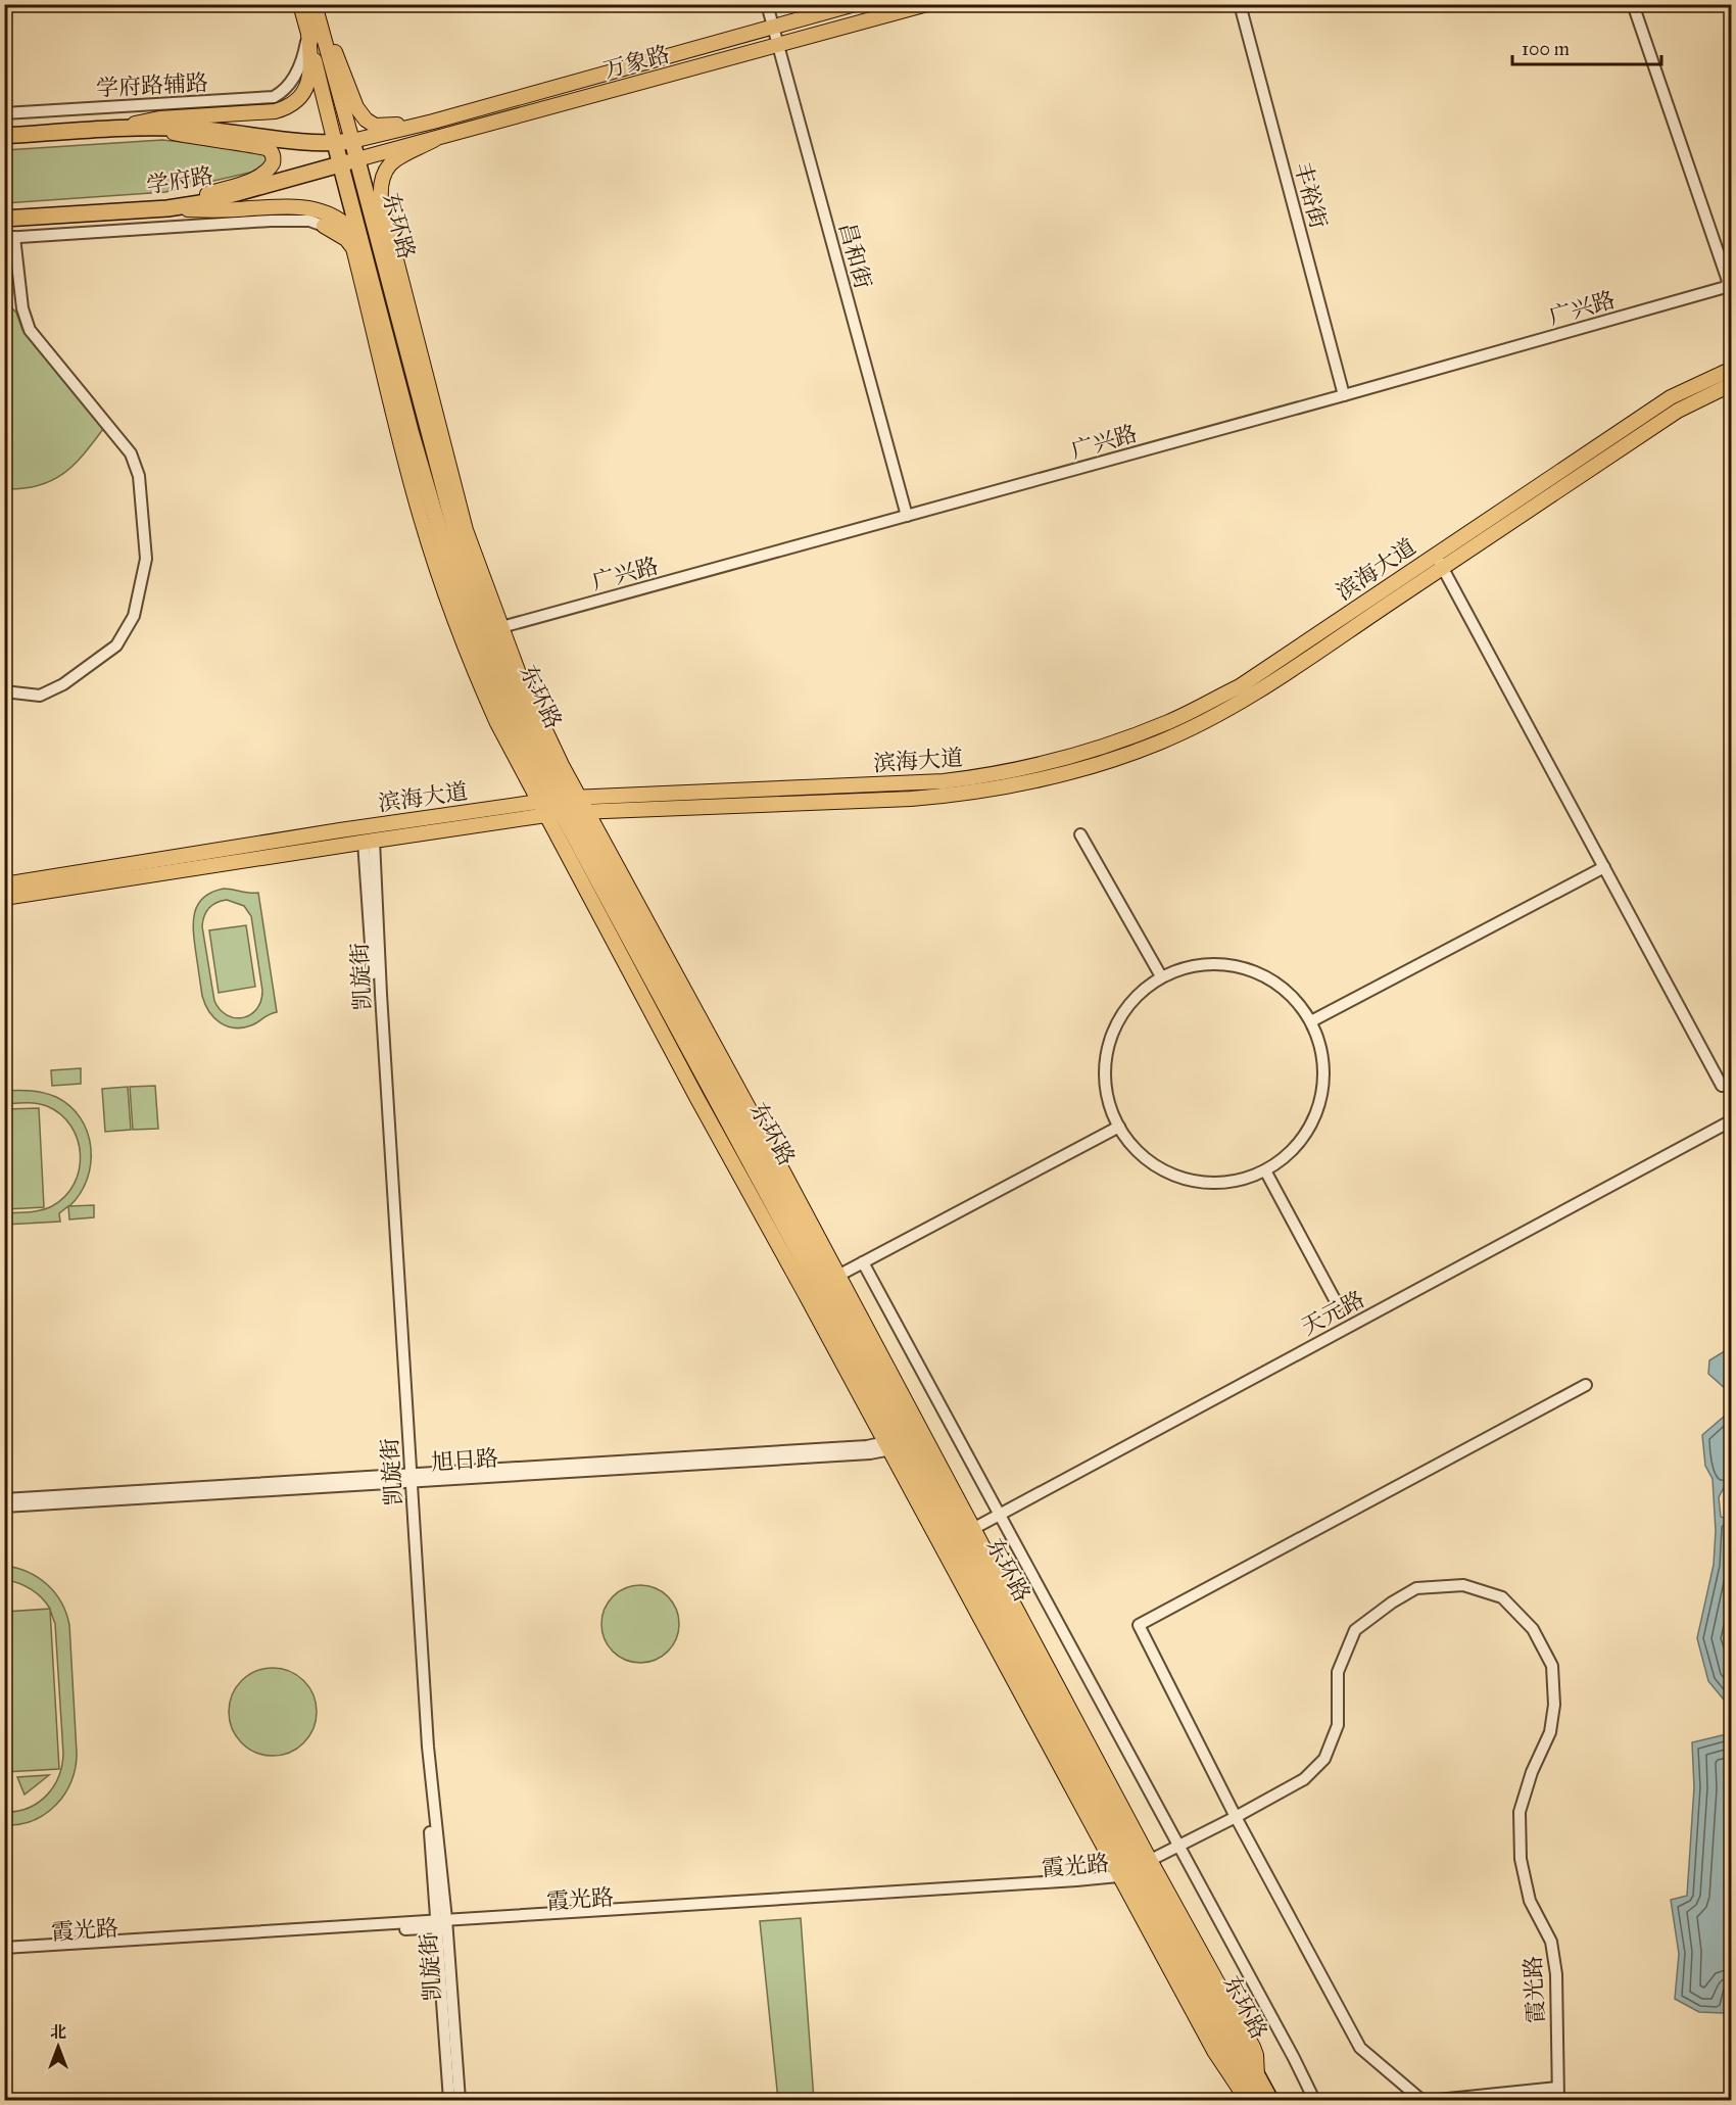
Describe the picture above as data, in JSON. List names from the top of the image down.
{
  "streets": {
    "highway": ["学府路", "东环路"],
    "main road": ["万象路", "滨海大道"],
    "street": [
      "学府路辅路",
      "丰裕街",
      "昌和街",
      "广兴路",
      "凯旋街",
      "天元路",
      "旭日路",
      "霞光路"
    ]
  },
  "crossings": [
    ["万象路", "学府路"],
    ["万象路", "东环路"],
    ["万象路", "昌和街"],
    ["学府路", "东环路"],
    ["丰裕街", "广兴路"],
    ["东环路", "广兴路"],
    ["东环路", "滨海大道"],
    ["东环路", "天元路"],
    ["东环路", "旭日路"],
    ["东环路", "霞光路"],
    ["昌和街", "广兴路"],
    ["滨海大道", "凯旋街"],
    ["凯旋街", "旭日路"],
    ["凯旋街", "霞光路"]
  ],
  "scale_bar": "100 m",
  "north": "top"
}
